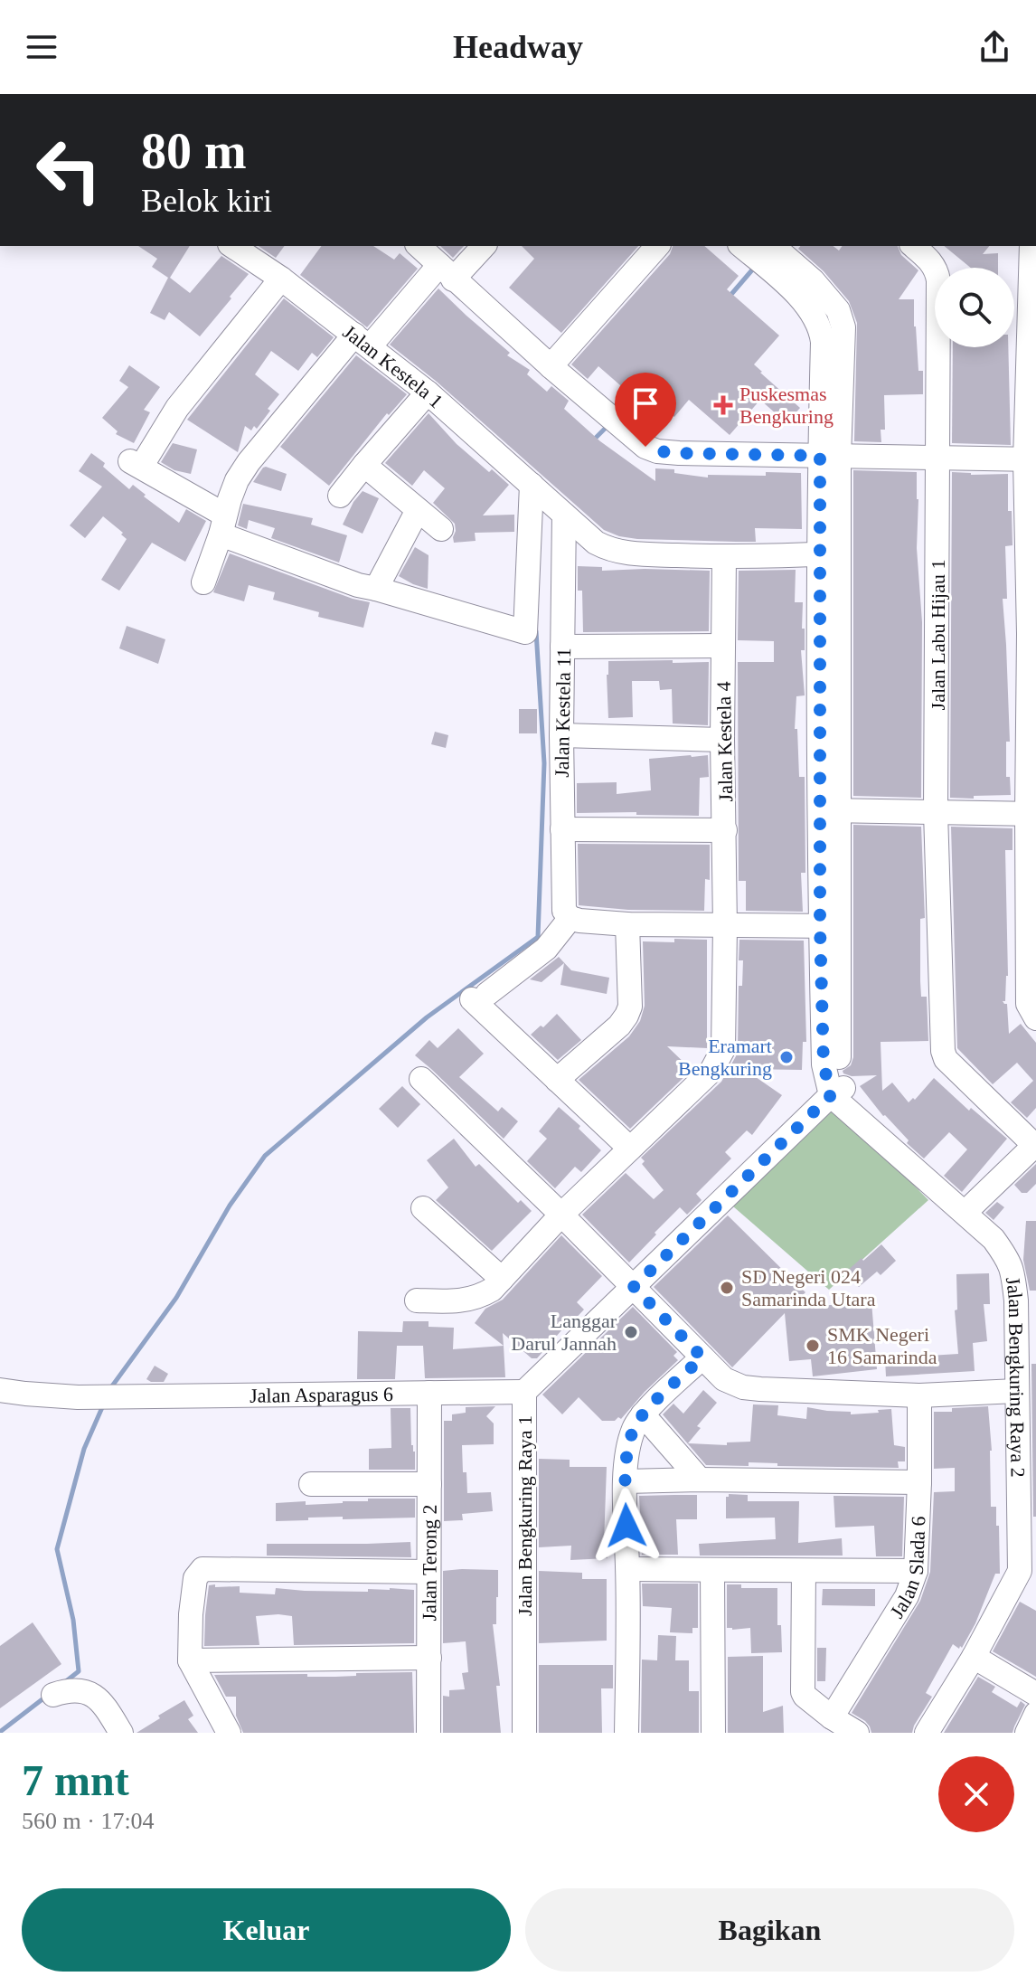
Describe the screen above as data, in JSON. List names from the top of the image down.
{
  "streets": {
    "street": [
      "Jalan Kestela 1",
      "Jalan Labu Hijau 1",
      "Jalan Kestela 11",
      "Jalan Kestela 4",
      "Jalan Bengkuring Raya 2",
      "Jalan Asparagus 6",
      "Jalan Bengkuring Raya 1",
      "Jalan Terong 2",
      "Jalan Slada 6"
    ]
  },
  "crossings": [
    ["Jalan Kestela 1", "Jalan Kestela 11"],
    ["Jalan Kestela 1", "Jalan Kestela 4"],
    ["Jalan Bengkuring Raya 2", "Jalan Bengkuring Raya 1"],
    ["Jalan Asparagus 6", "Jalan Bengkuring Raya 1"],
    ["Jalan Asparagus 6", "Jalan Terong 2"]
  ],
  "places": {
    "health": ["Puskesmas Bengkuring"],
    "other": [
      "Eramart Bengkuring",
      "SD Negeri 024 Samarinda Utara",
      "Langgar Darul Jannah",
      "SMK Negeri 16 Samarinda"
    ]
  },
  "page": {
    "header": "Headway",
    "turn": ["80 m", "Belok kiri"],
    "heading": ["7 mnt", "560 m · 17:04"],
    "buttons": ["Keluar", "Bagikan"]
  }
}
